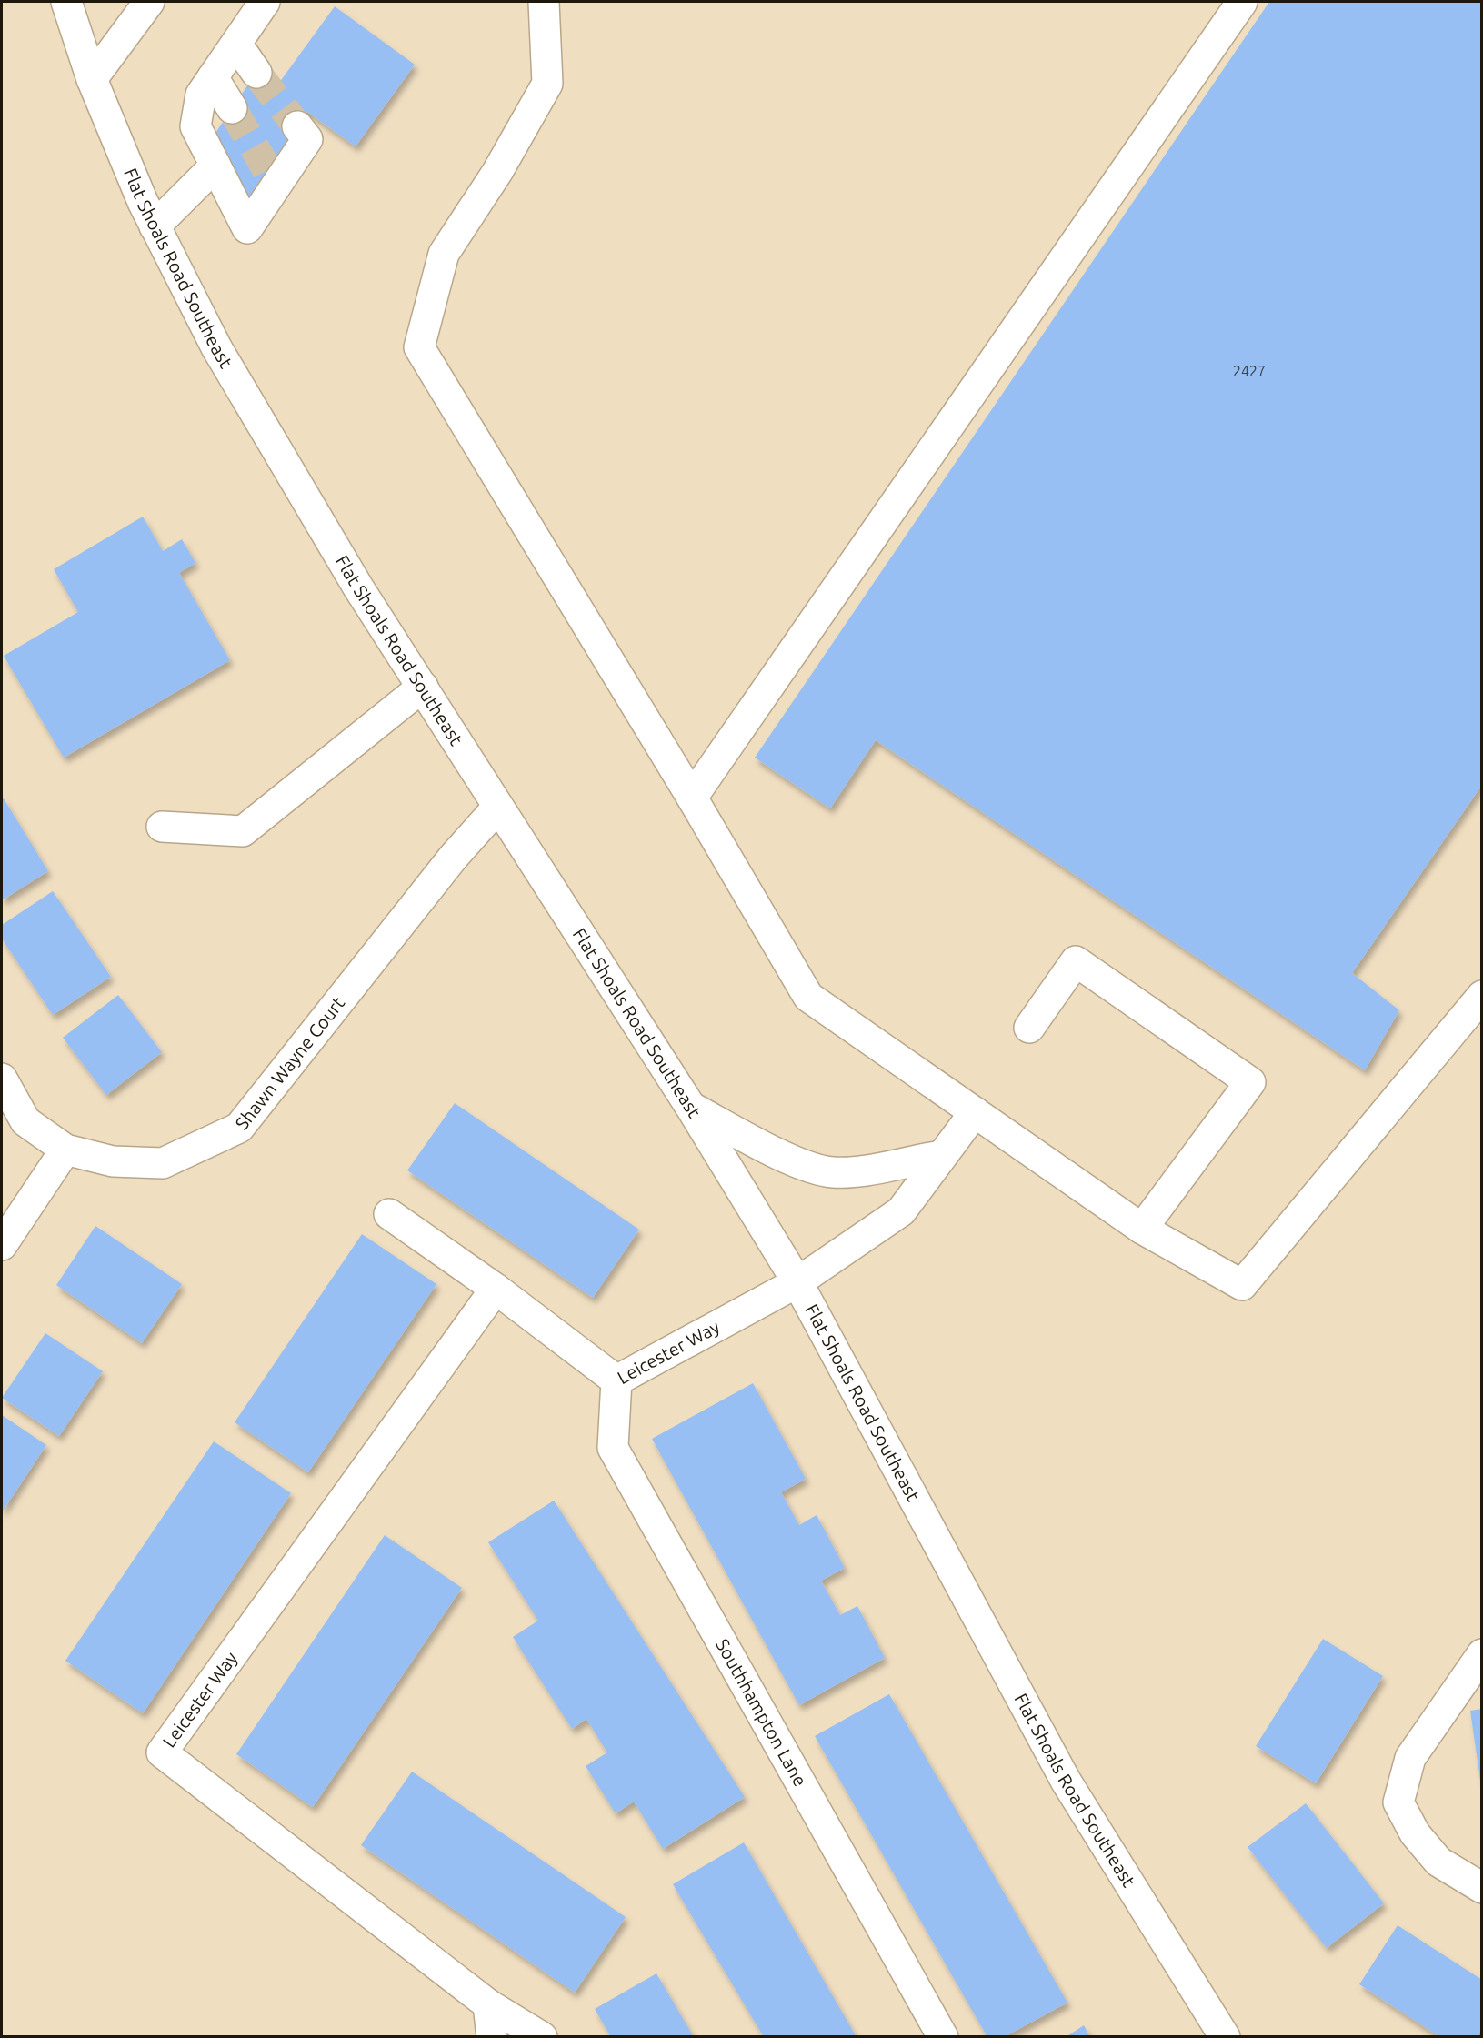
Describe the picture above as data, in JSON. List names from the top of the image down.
{
  "streets": {
    "street": [
      "Flat Shoals Road Southeast",
      "Shawn Wayne Court",
      "Leicester Way",
      "Southhampton Lane"
    ]
  },
  "crossings": [
    ["Flat Shoals Road Southeast", "Shawn Wayne Court"],
    ["Flat Shoals Road Southeast", "Leicester Way"],
    ["Leicester Way", "Southhampton Lane"]
  ],
  "house_numbers": ["2427"]
}
